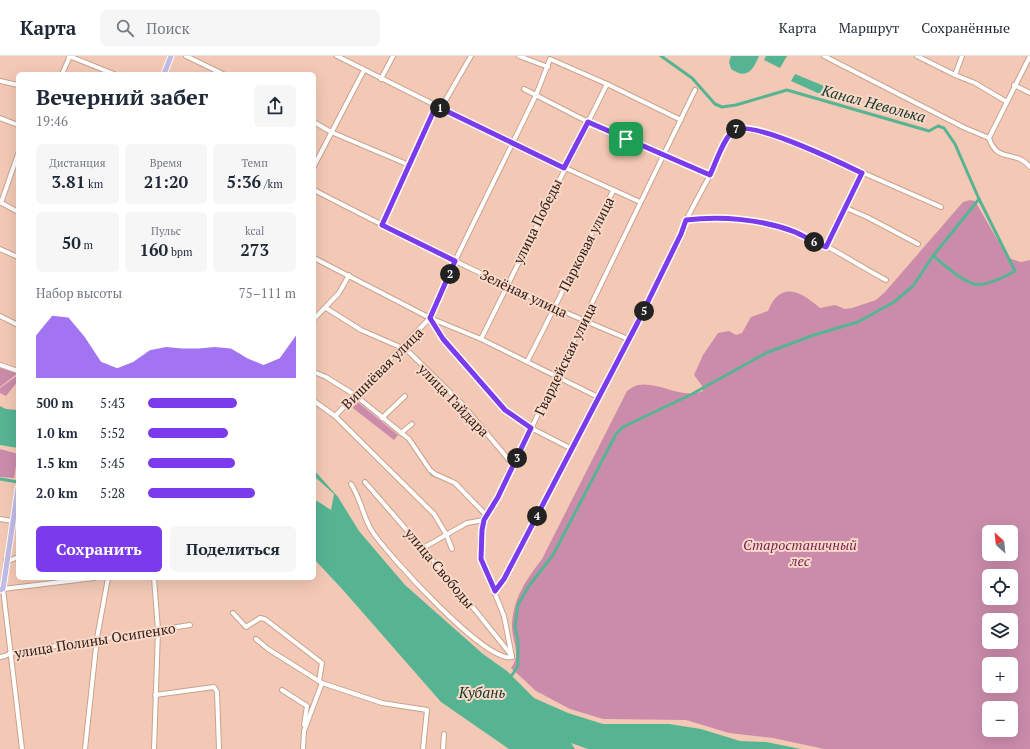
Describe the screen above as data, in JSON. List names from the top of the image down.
{
  "streets": {
    "street": [
      "улица Победы",
      "Парковая улица",
      "Зелёная улица",
      "Гвардейская улица",
      "Вишнёвая улица",
      "улица Гайдара",
      "улица Свободы",
      "улица Полины Осипенко"
    ]
  },
  "crossings": [
    ["улица Победы", "Зелёная улица"],
    ["улица Победы", "Вишнёвая улица"],
    ["Парковая улица", "Зелёная улица"],
    ["Зелёная улица", "Гвардейская улица"],
    ["Зелёная улица", "Вишнёвая улица"],
    ["Гвардейская улица", "улица Гайдара"],
    ["Гвардейская улица", "улица Свободы"],
    ["Вишнёвая улица", "улица Гайдара"]
  ],
  "water": ["Канал Неволька", "Кубань"],
  "parks": ["Старостаничный лес"],
  "north": "top left",
  "page": {
    "header": "Карта",
    "search": "Поиск",
    "nav": ["Карта", "Маршрут", "Сохранённые"],
    "heading": ["Вечерний забег", "19:46"],
    "pins": [
      "1",
      "7",
      "6",
      "2",
      "5",
      "3",
      "4"
    ],
    "stats": [
      ["Дистанция", "3.81 km"],
      ["Время", "21:20"],
      ["Темп", "5:36 /km"],
      ["50 m"],
      ["Пульс", "160 bpm"],
      ["kcal", "273"]
    ],
    "chart": ["Набор высоты", "75–111 m"],
    "list": [
      {
        "name": "500 m",
        "note": "5:43"
      },
      {
        "name": "1.0 km",
        "note": "5:52"
      },
      {
        "name": "1.5 km",
        "note": "5:45"
      },
      {
        "name": "2.0 km",
        "note": "5:28"
      }
    ],
    "buttons": ["Сохранить", "Поделиться"],
    "map_buttons": ["+", "−"]
  }
}
